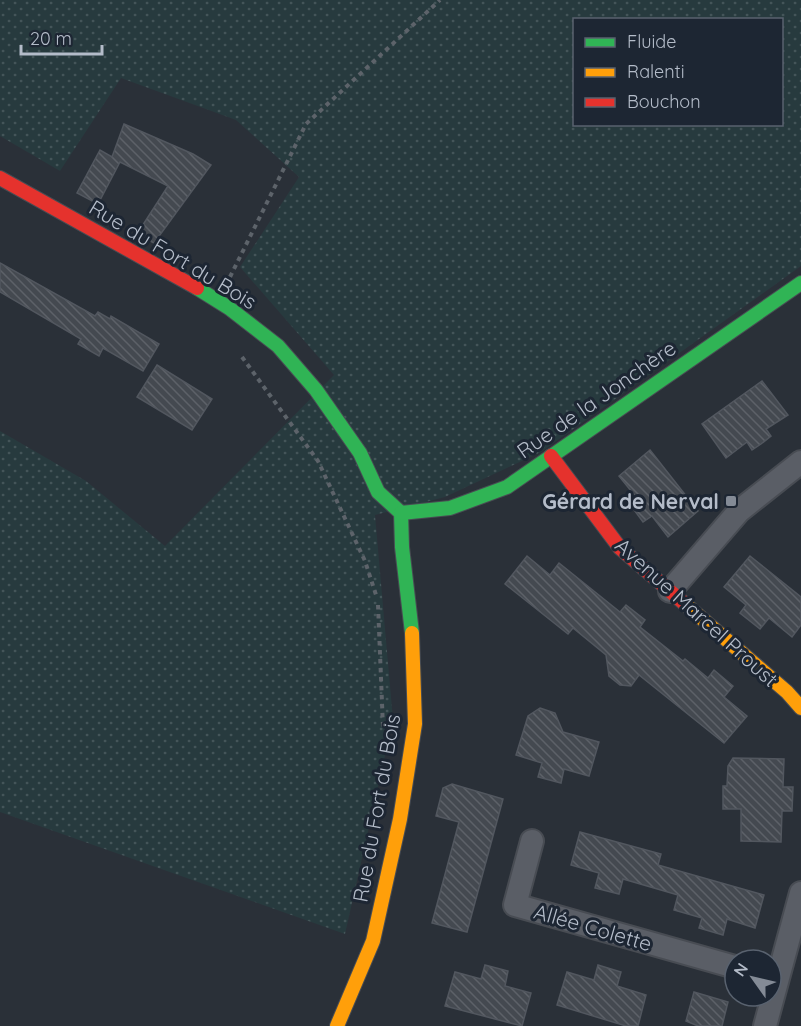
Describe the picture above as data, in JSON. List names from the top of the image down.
{
  "streets": {
    "street": [
      "Rue du Fort du Bois",
      "Rue de la Jonchère",
      "Avenue Marcel Proust",
      "Allée Colette"
    ]
  },
  "crossings": [
    ["Rue du Fort du Bois", "Rue de la Jonchère"],
    ["Rue de la Jonchère", "Avenue Marcel Proust"]
  ],
  "places": {
    "transit": ["Gérard de Nerval"]
  },
  "legend": ["Fluide", "Ralenti", "Bouchon"],
  "scale_bar": "20 m",
  "north": "top left"
}
